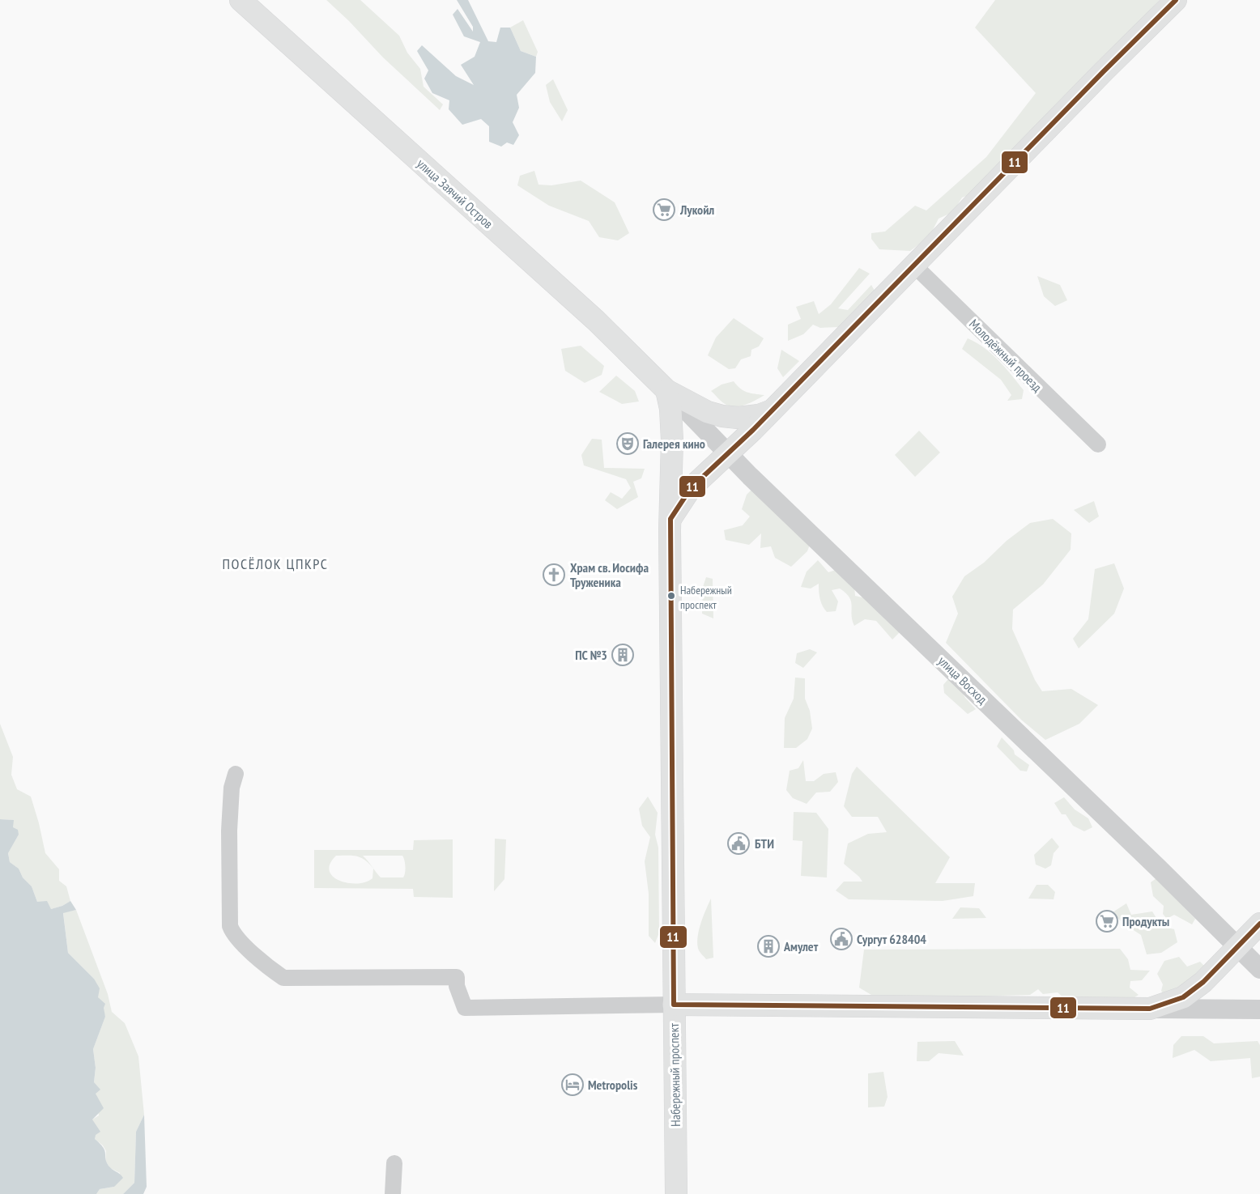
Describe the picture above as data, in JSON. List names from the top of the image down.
{
  "streets": {
    "main road": ["улица Заячий Остров", "Набережный проспект"],
    "street": ["Молодёжный проезд", "улица Восход"]
  },
  "crossings": [
    ["улица Заячий Остров", "улица Восход"],
    ["улица Заячий Остров", "Набережный проспект"],
    ["улица Восход", "Набережный проспект"]
  ],
  "districts": ["ПОСЁЛОК ЦПКРС"],
  "places": {
    "supermarket": ["Лукойл", "Продукты"],
    "theatre": ["Галерея кино"],
    "church": ["Храм св. Иосифа Труженика"],
    "other": ["Набережный проспект"],
    "building": ["ПС №3", "Амулет"],
    "public building": ["БТИ", "Сургут 628404"],
    "hotel": ["Metropolis"]
  },
  "lines": ["transit line 11"]
}
